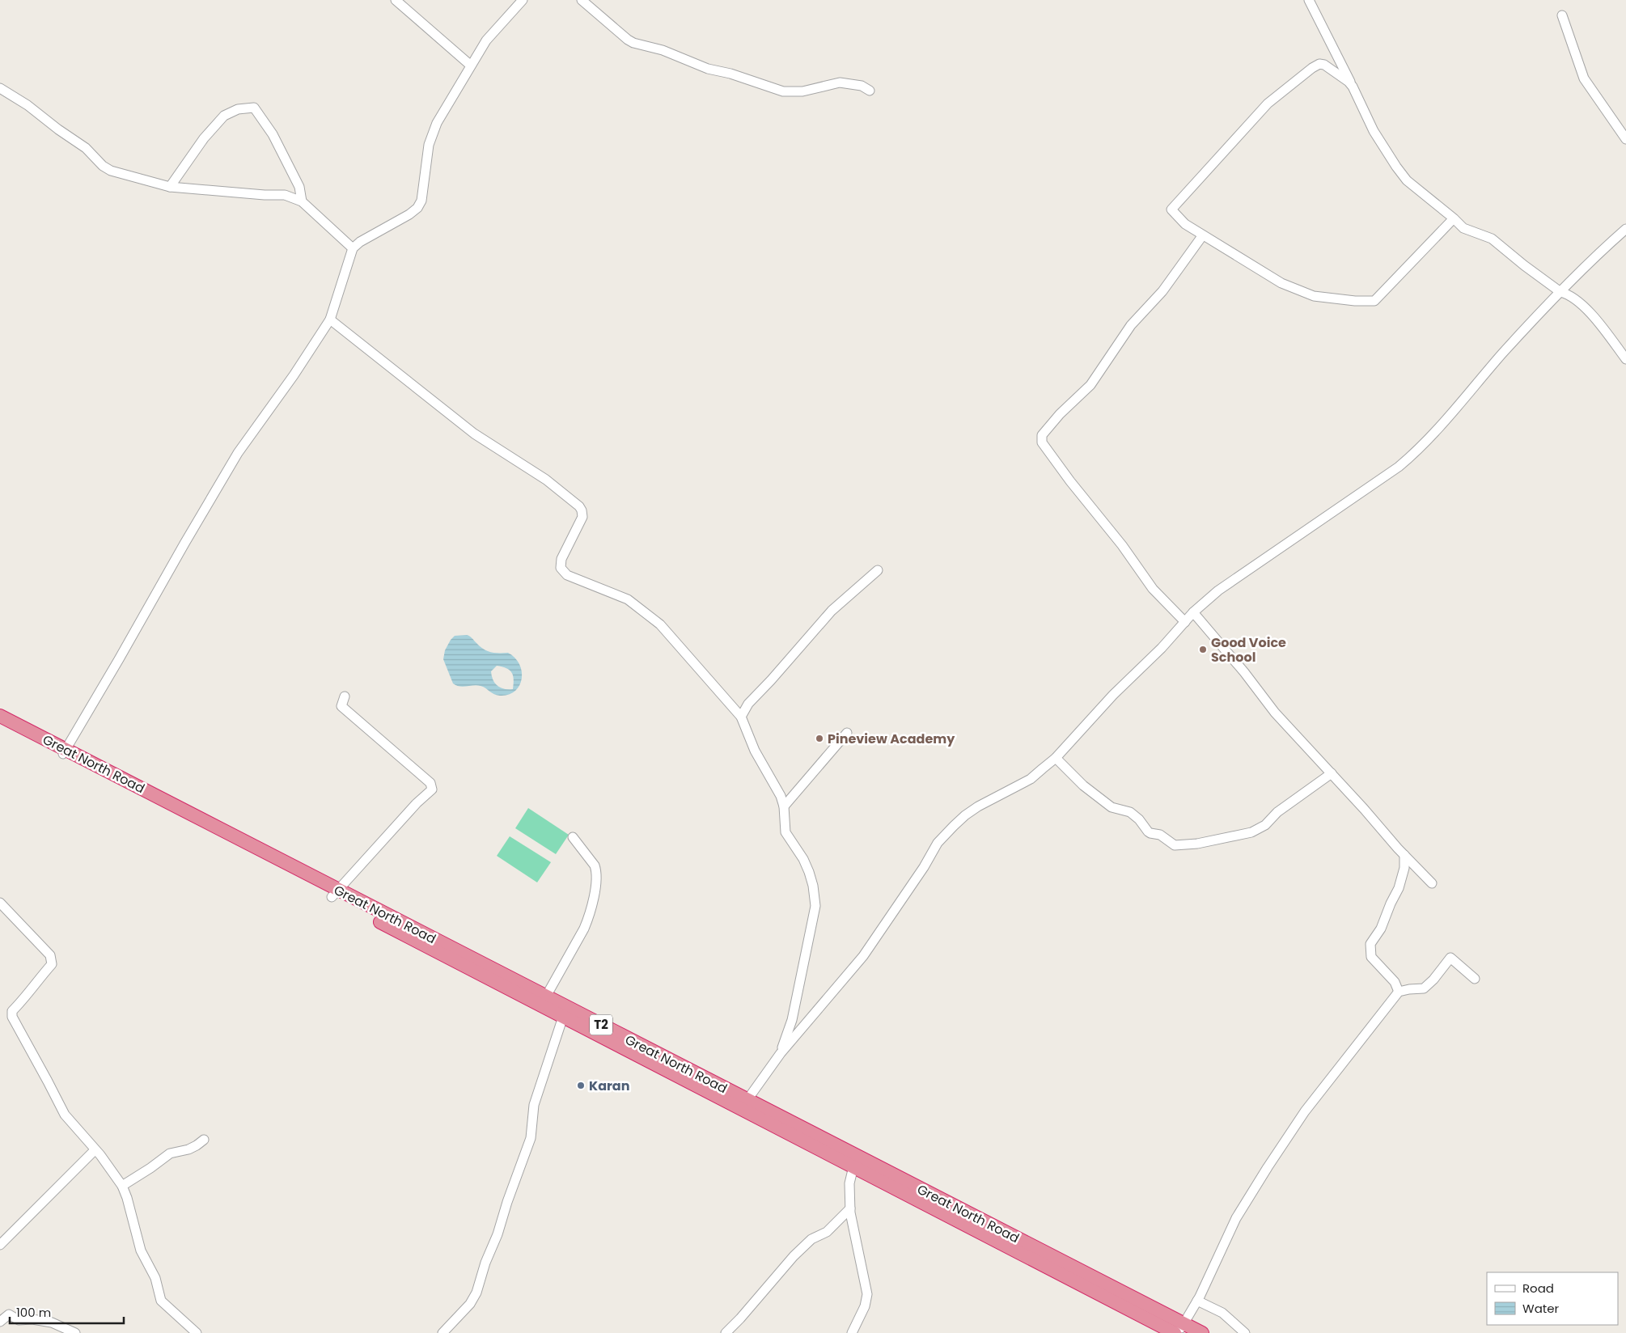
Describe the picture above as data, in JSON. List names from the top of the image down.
{
  "streets": {
    "highway": ["Great North Road", "T2"]
  },
  "places": ["Good Voice School", "Pineview Academy", "Karan"],
  "legend": ["Road", "Water"],
  "scale_bar": "100 m"
}
